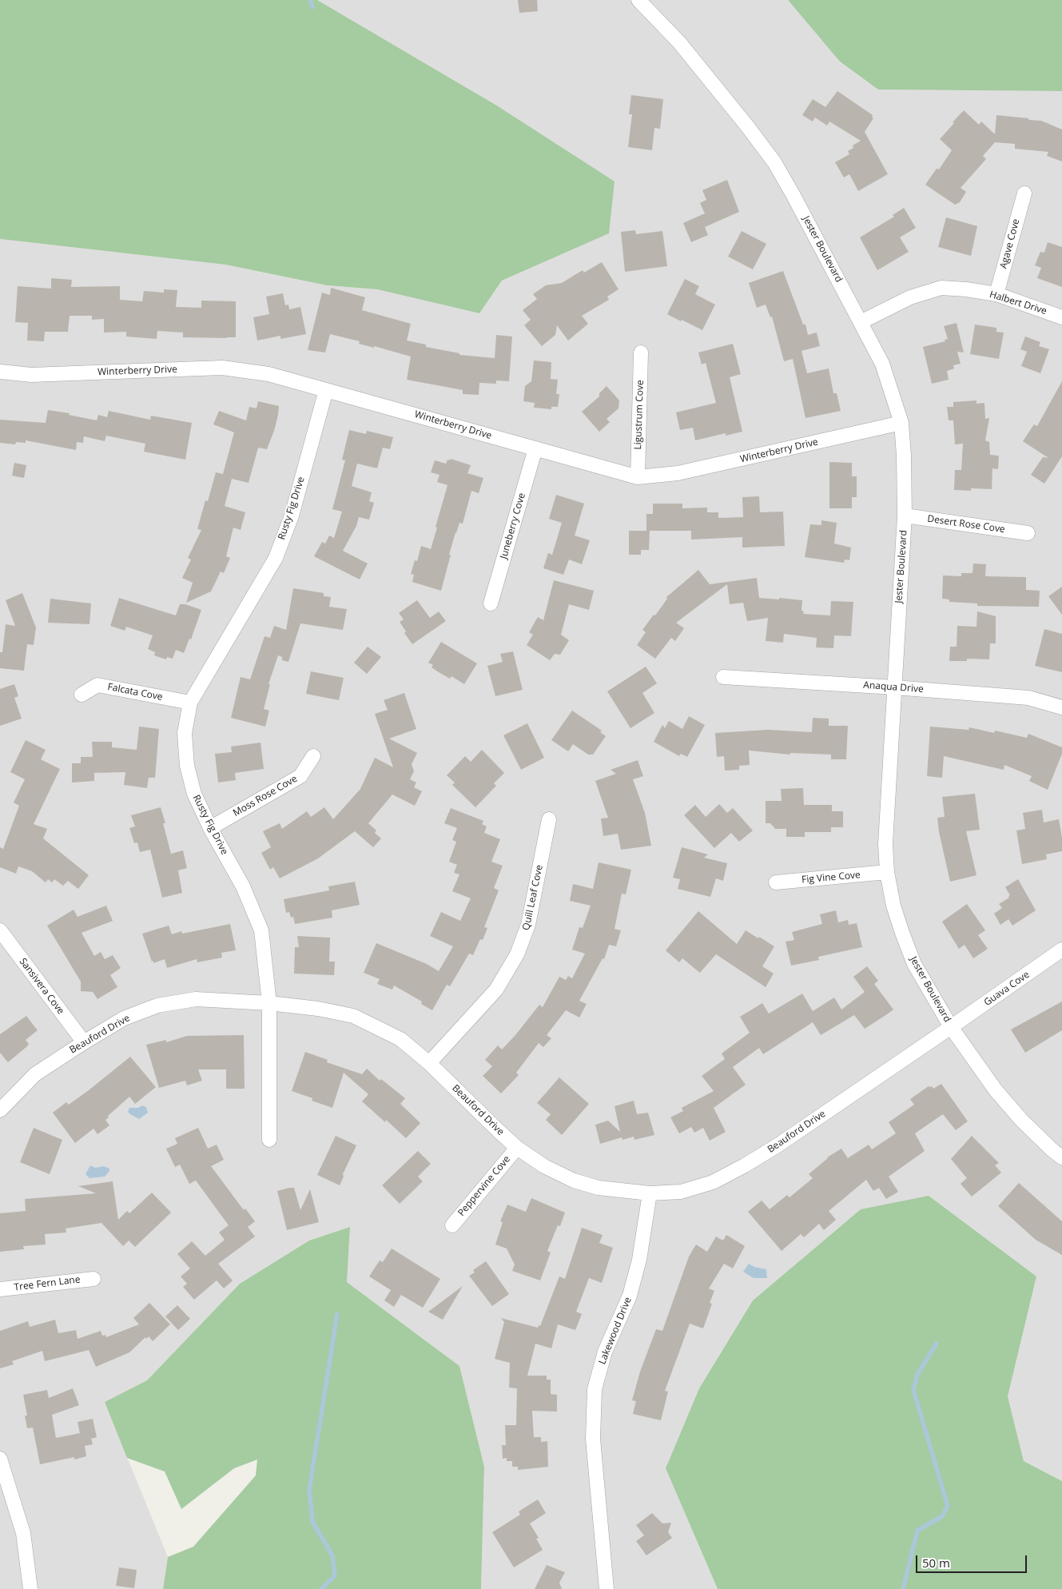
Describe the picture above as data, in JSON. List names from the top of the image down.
{
  "streets": {
    "street": [
      "Agave Cove",
      "Jester Boulevard",
      "Halbert Drive",
      "Winterberry Drive",
      "Ligustrum Cove",
      "Rusty Fig Drive",
      "Desert Rose Cove",
      "Juneberry Cove",
      "Anaqua Drive",
      "Falcata Cove",
      "Moss Rose Cove",
      "Fig Vine Cove",
      "Quill Leaf Cove",
      "Sansivera Cove",
      "Guava Cove",
      "Beauford Drive",
      "Peppervine Cove",
      "Tree Fern Lane",
      "Lakewood Drive"
    ]
  },
  "crossings": [
    ["Agave Cove", "Halbert Drive"],
    ["Jester Boulevard", "Halbert Drive"],
    ["Jester Boulevard", "Winterberry Drive"],
    ["Jester Boulevard", "Desert Rose Cove"],
    ["Jester Boulevard", "Anaqua Drive"],
    ["Jester Boulevard", "Fig Vine Cove"],
    ["Jester Boulevard", "Guava Cove"],
    ["Jester Boulevard", "Beauford Drive"],
    ["Winterberry Drive", "Ligustrum Cove"],
    ["Winterberry Drive", "Rusty Fig Drive"],
    ["Winterberry Drive", "Juneberry Cove"],
    ["Rusty Fig Drive", "Falcata Cove"],
    ["Rusty Fig Drive", "Moss Rose Cove"],
    ["Rusty Fig Drive", "Beauford Drive"],
    ["Quill Leaf Cove", "Beauford Drive"],
    ["Sansivera Cove", "Beauford Drive"],
    ["Guava Cove", "Beauford Drive"],
    ["Beauford Drive", "Peppervine Cove"],
    ["Beauford Drive", "Lakewood Drive"]
  ],
  "scale_bar": "50 m"
}
